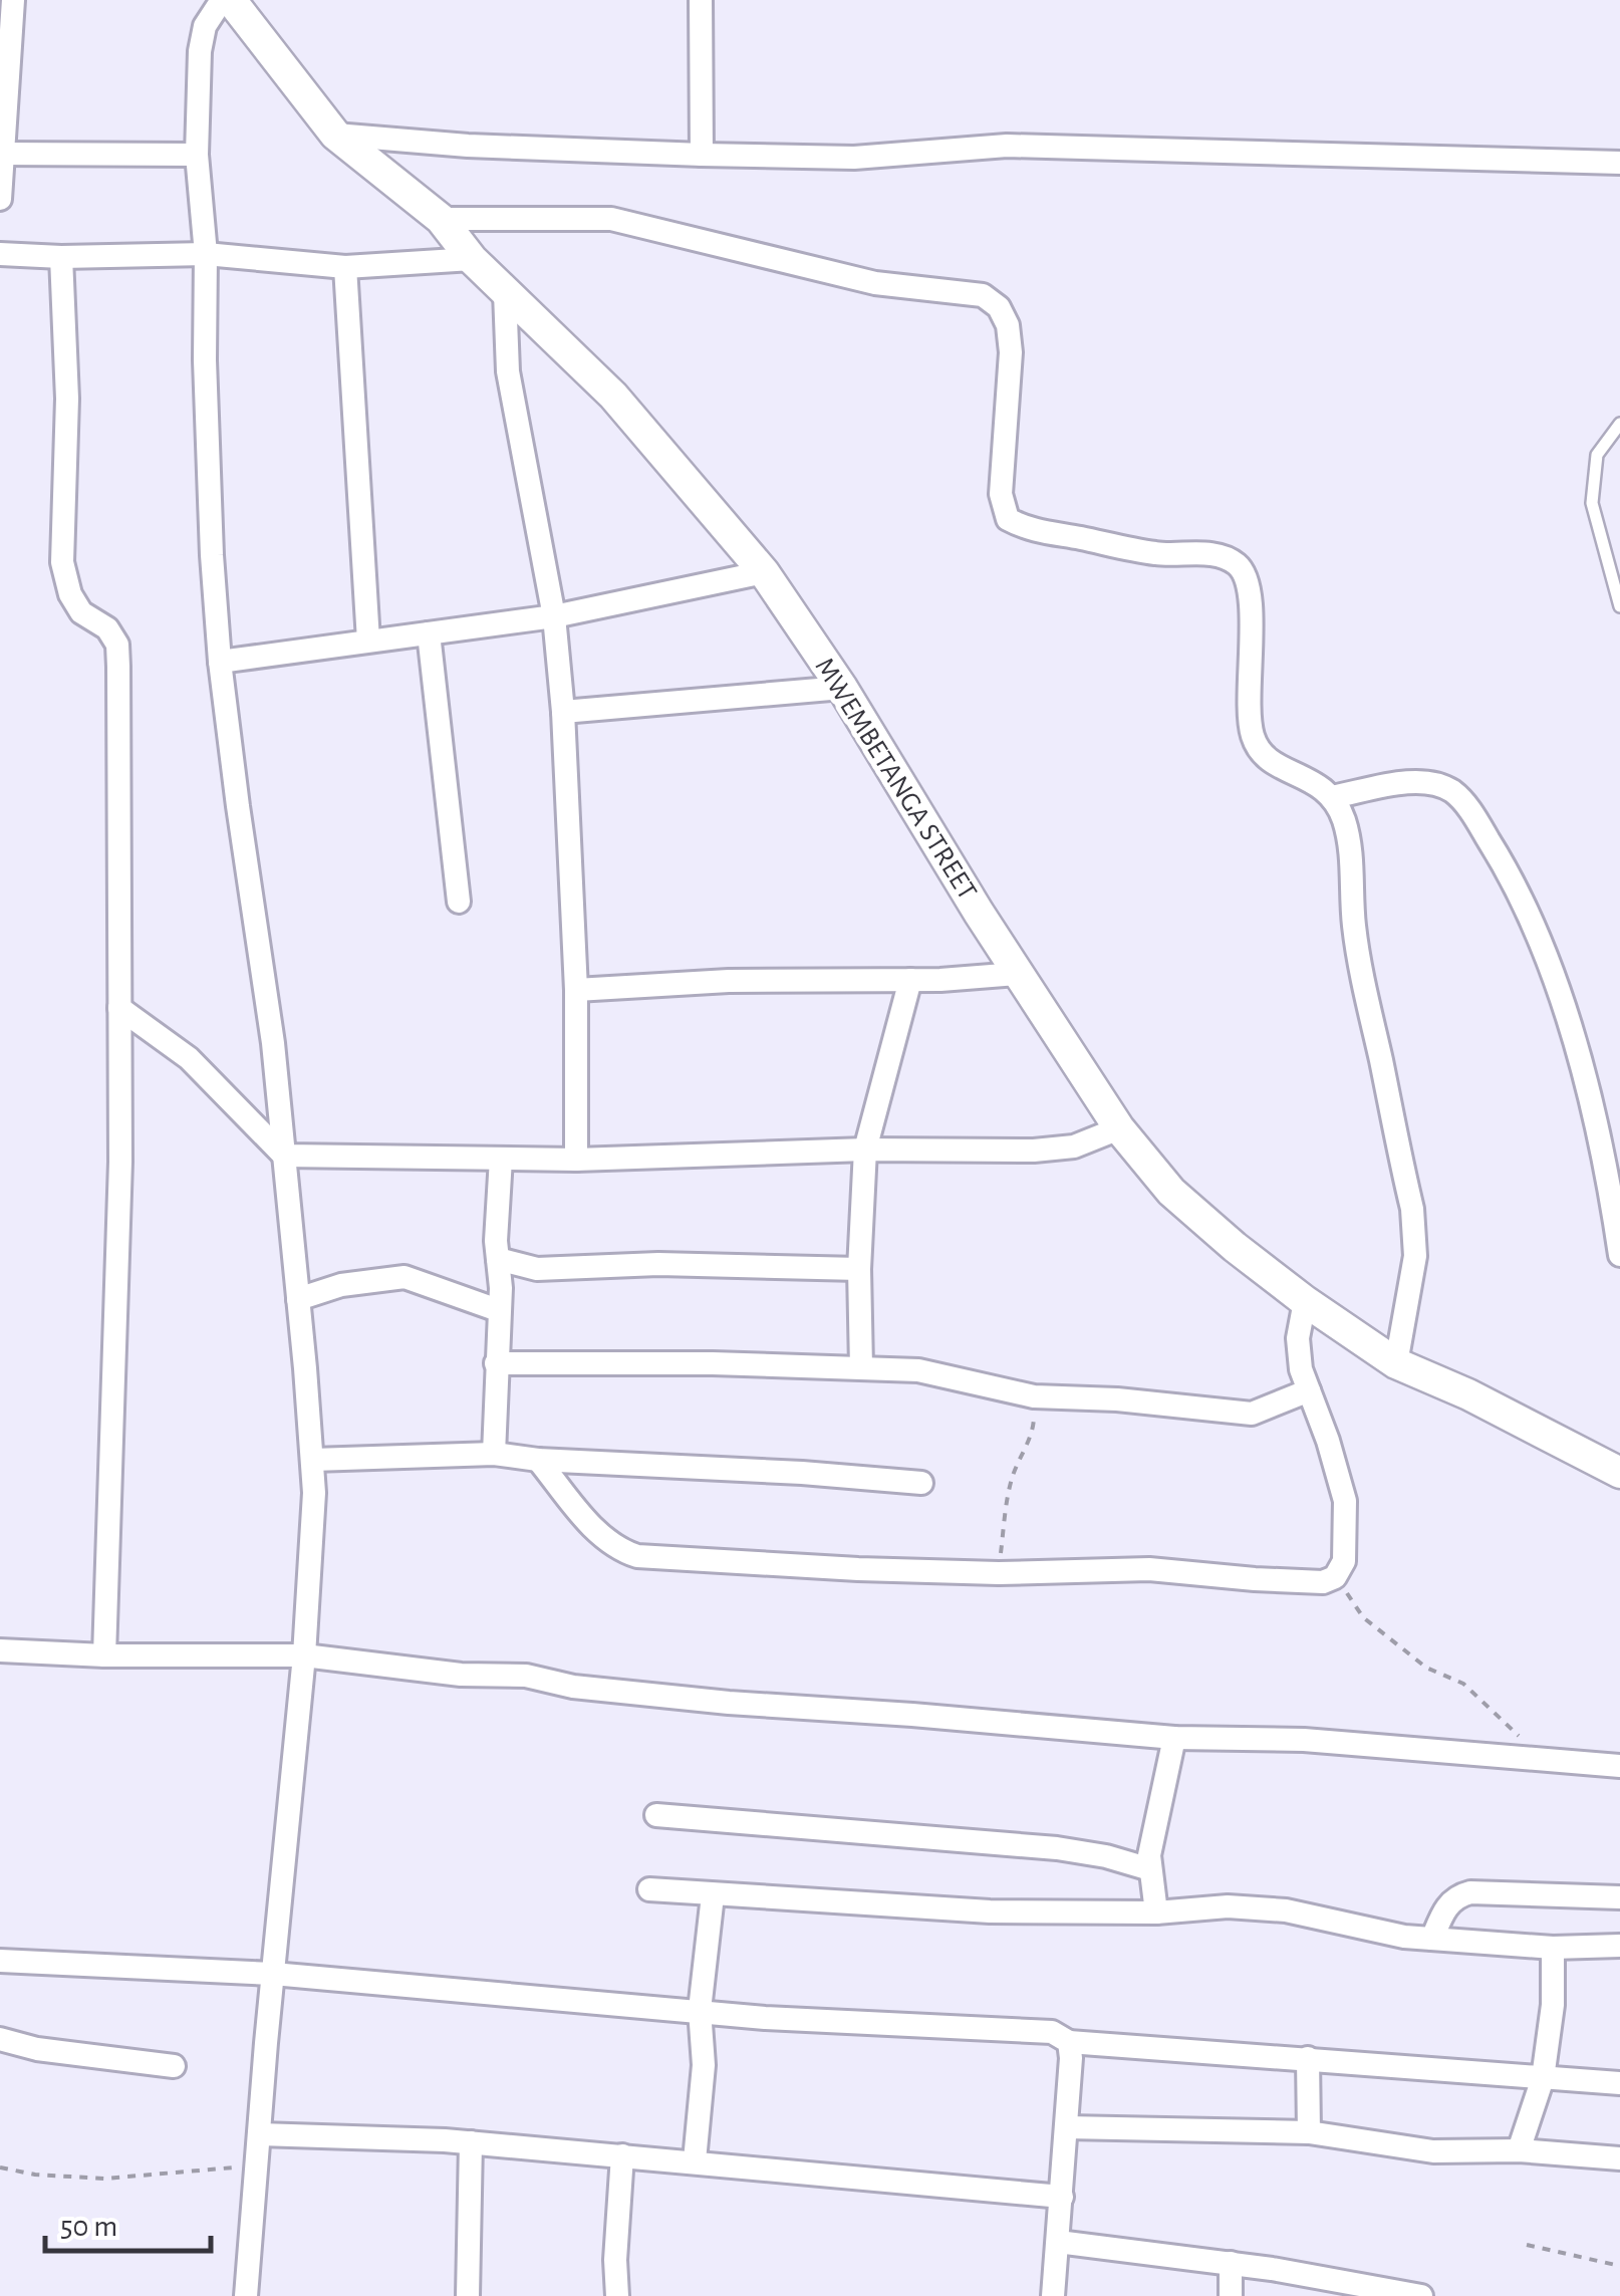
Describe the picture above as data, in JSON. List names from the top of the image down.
{
  "streets": {
    "street": ["MWEMBETANGA STREET"]
  },
  "scale_bar": "50 m"
}
